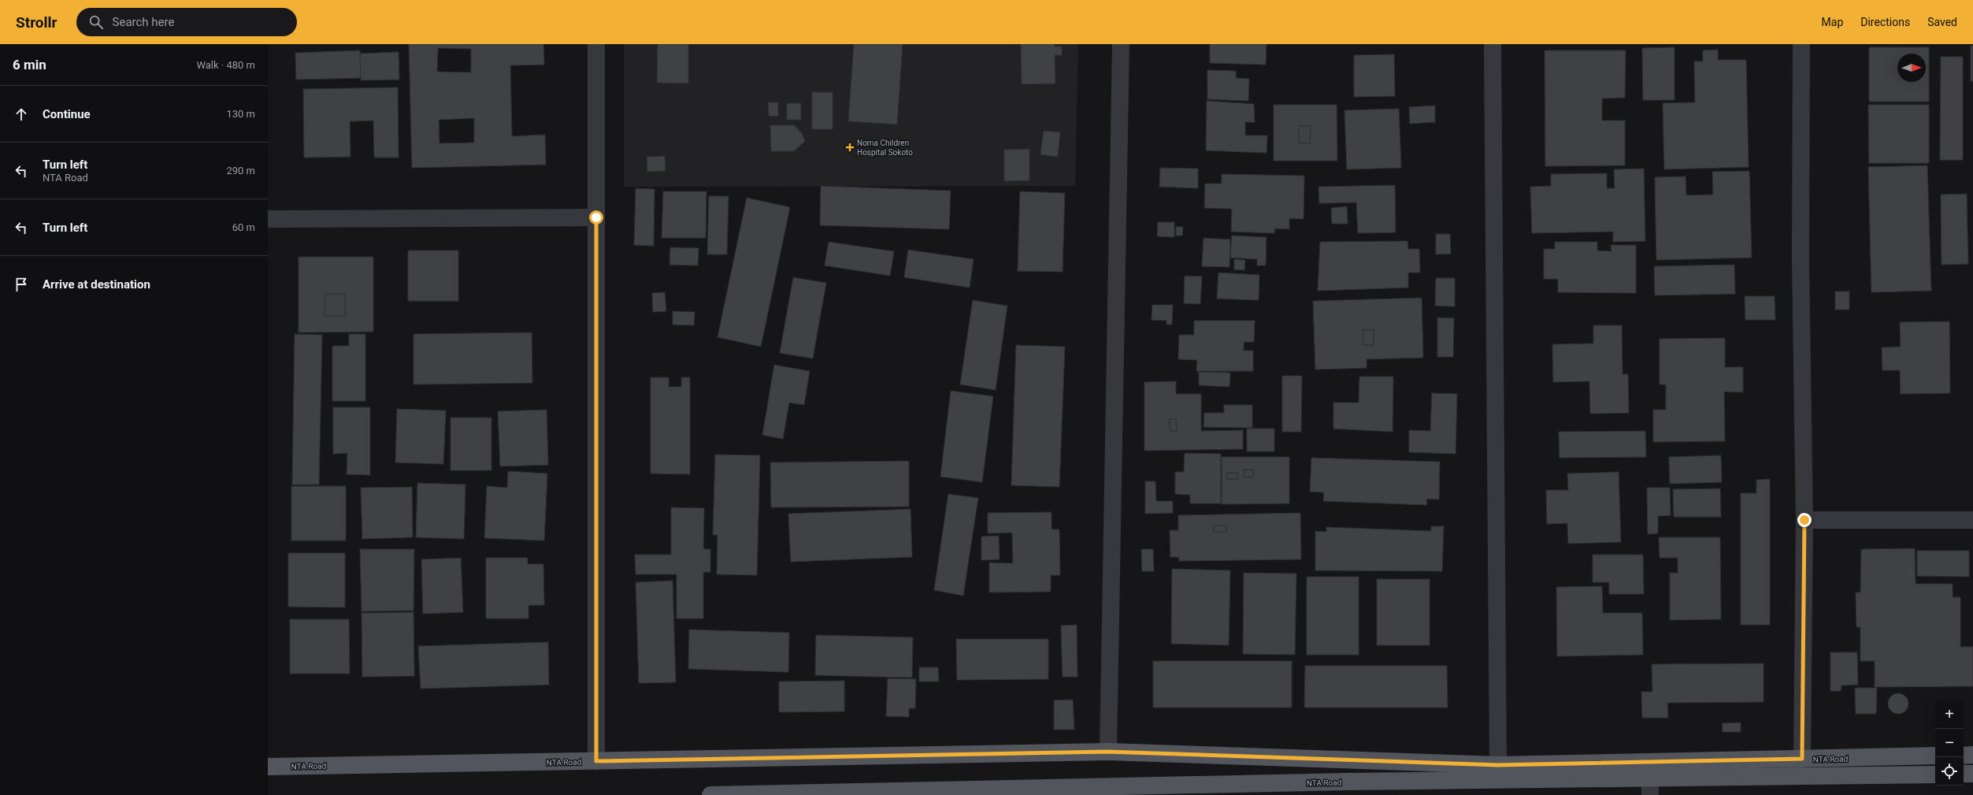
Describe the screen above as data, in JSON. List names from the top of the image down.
{
  "streets": {
    "main road": ["NTA Road"]
  },
  "places": {
    "health": ["Noma Children Hospital Sokoto"]
  },
  "north": "right",
  "page": {
    "header": "Strollr",
    "search": "Search here",
    "nav": ["Map", "Directions", "Saved"],
    "heading": ["6 min", "Walk · 480 m"],
    "list": [
      ["Continue", "130 m"],
      ["Turn left", "NTA Road", "290 m"],
      ["Turn left", "60 m"],
      "Arrive at destination"
    ],
    "map_buttons": ["+", "−"]
  }
}
